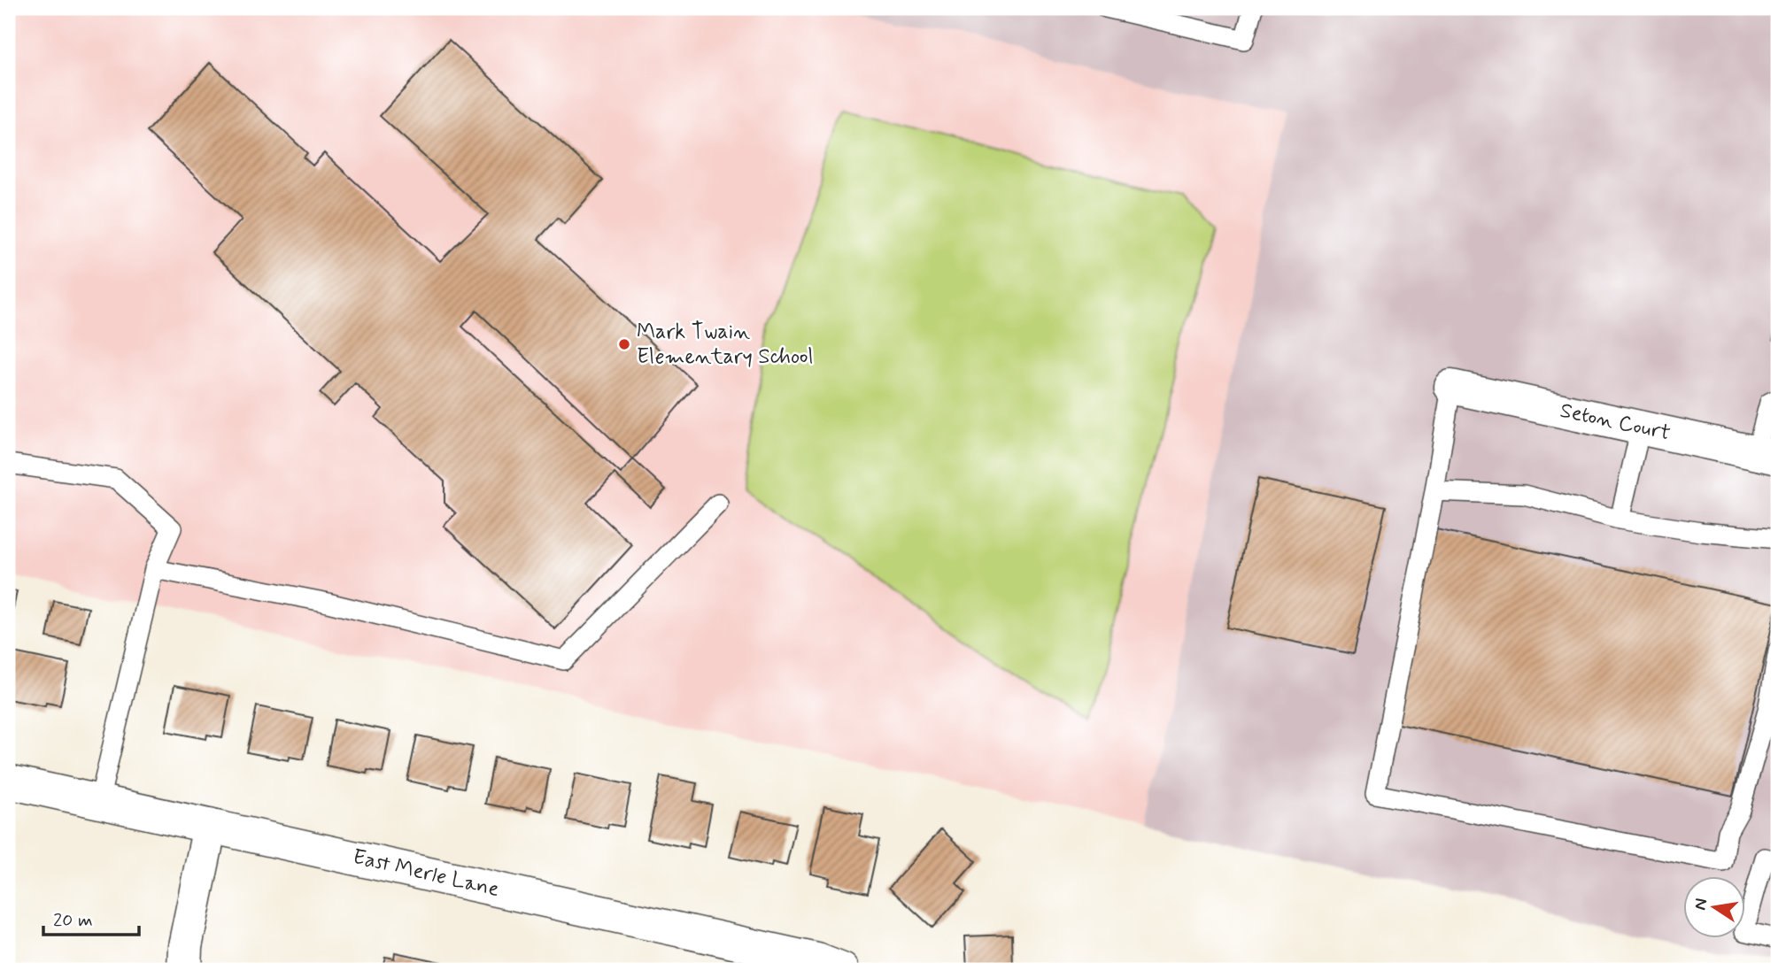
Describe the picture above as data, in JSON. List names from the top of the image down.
{
  "streets": {
    "street": ["Seton Court", "East Merle Lane"]
  },
  "places": ["Mark Twain Elementary School"],
  "scale_bar": "20 m",
  "north": "left"
}
